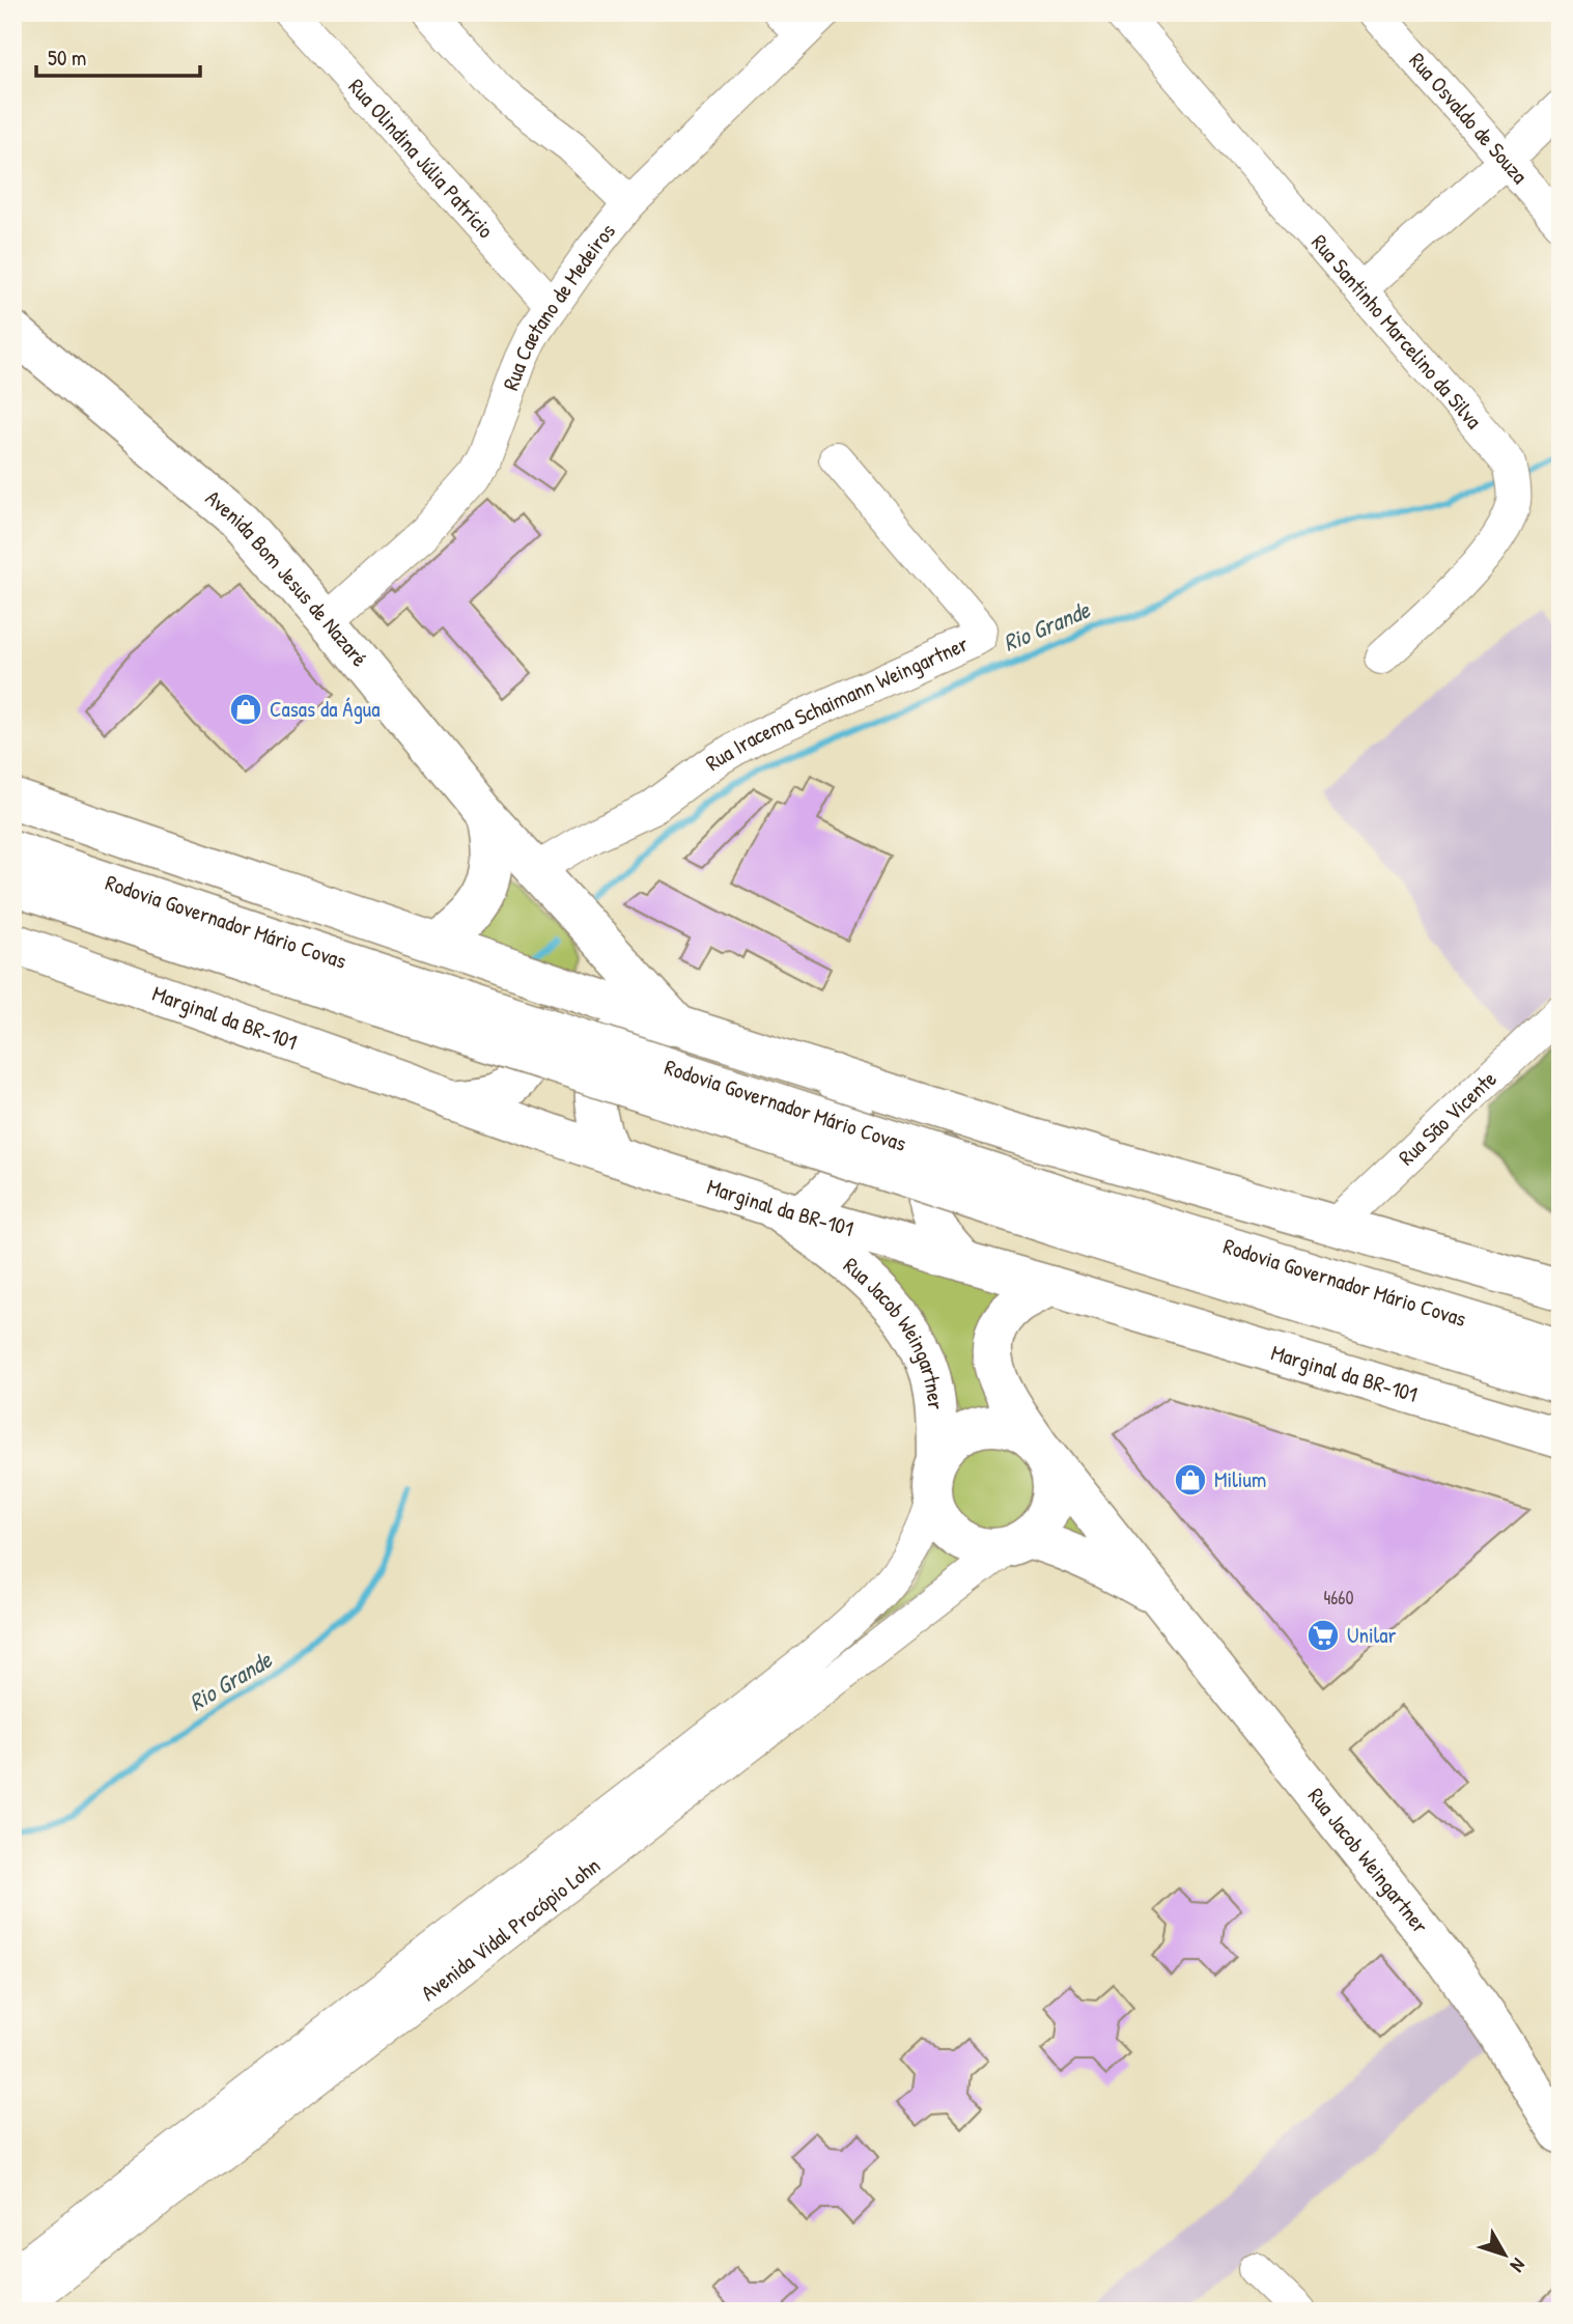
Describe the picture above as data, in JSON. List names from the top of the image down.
{
  "streets": {
    "main road": [
      "Avenida Bom Jesus de Nazaré",
      "Rodovia Governador Mário Covas",
      "Marginal da BR-101",
      "Rua Jacob Weingartner"
    ],
    "street": [
      "Rua Osvaldo de Souza",
      "Rua Olindina Júlia Patrício",
      "Rua Caetano de Medeiros",
      "Rua Santinho Marcelino da Silva",
      "Rua Iracema Schaimann Weingartner",
      "Rua São Vicente",
      "Avenida Vidal Procópio Lohn"
    ]
  },
  "crossings": [
    ["Rua Olindina Júlia Patrício", "Rua Caetano de Medeiros"],
    ["Rua Caetano de Medeiros", "Avenida Bom Jesus de Nazaré"],
    ["Avenida Bom Jesus de Nazaré", "Rua Iracema Schaimann Weingartner"],
    ["Marginal da BR-101", "Rua Jacob Weingartner"],
    ["Rua Jacob Weingartner", "Avenida Vidal Procópio Lohn"]
  ],
  "water": ["Rio Grande"],
  "places": {
    "shop": ["Casas da Água", "Milium"],
    "supermarket": ["Unilar"]
  },
  "house_numbers": ["4660"],
  "scale_bar": "50 m",
  "north": "bottom right"
}
